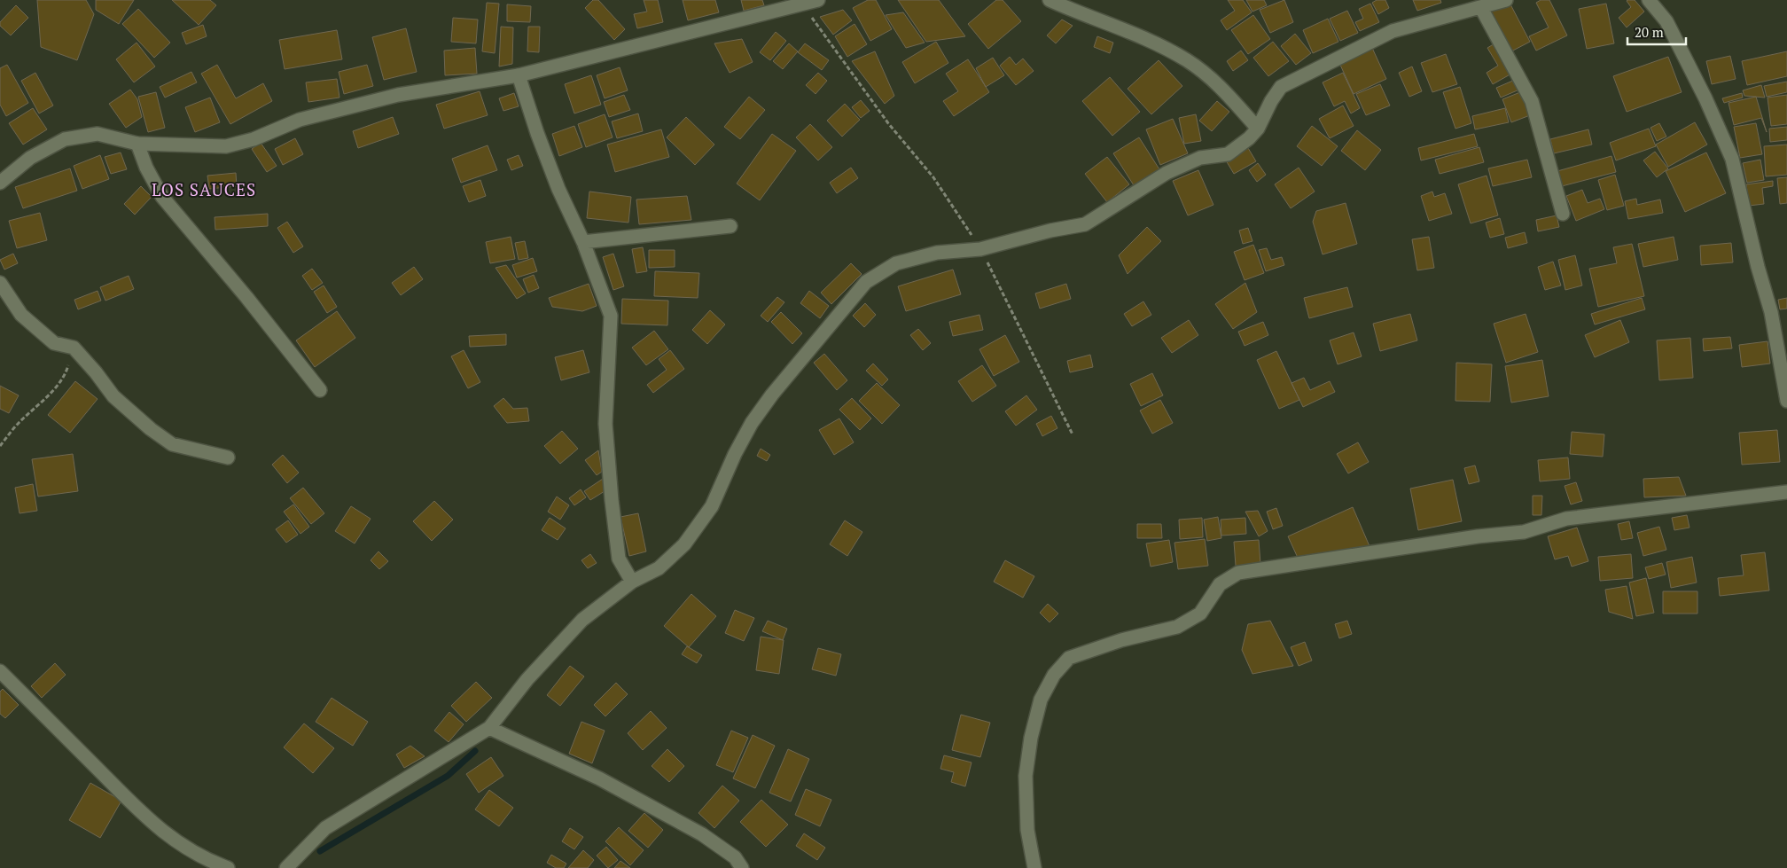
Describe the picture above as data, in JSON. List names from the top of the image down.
{
  "districts": ["LOS SAUCES"],
  "scale_bar": "20 m"
}
